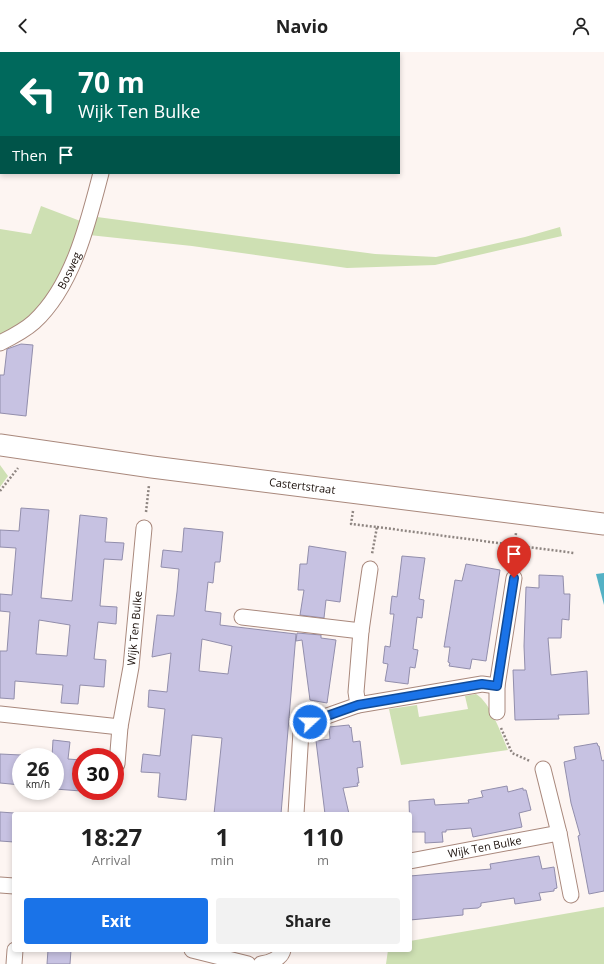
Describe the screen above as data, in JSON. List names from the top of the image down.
{
  "streets": {
    "main road": ["Castertstraat"],
    "street": ["Bosweg", "Wijk Ten Bulke"]
  },
  "page": {
    "header": "Navio",
    "turn": ["70 m", "Wijk Ten Bulke"],
    "then": "Then",
    "speed": "26 km/h",
    "limit": "30",
    "eta": [
      "18:27",
      "Arrival",
      "1",
      "min",
      "110",
      "m"
    ],
    "buttons": ["Exit", "Share"]
  }
}
